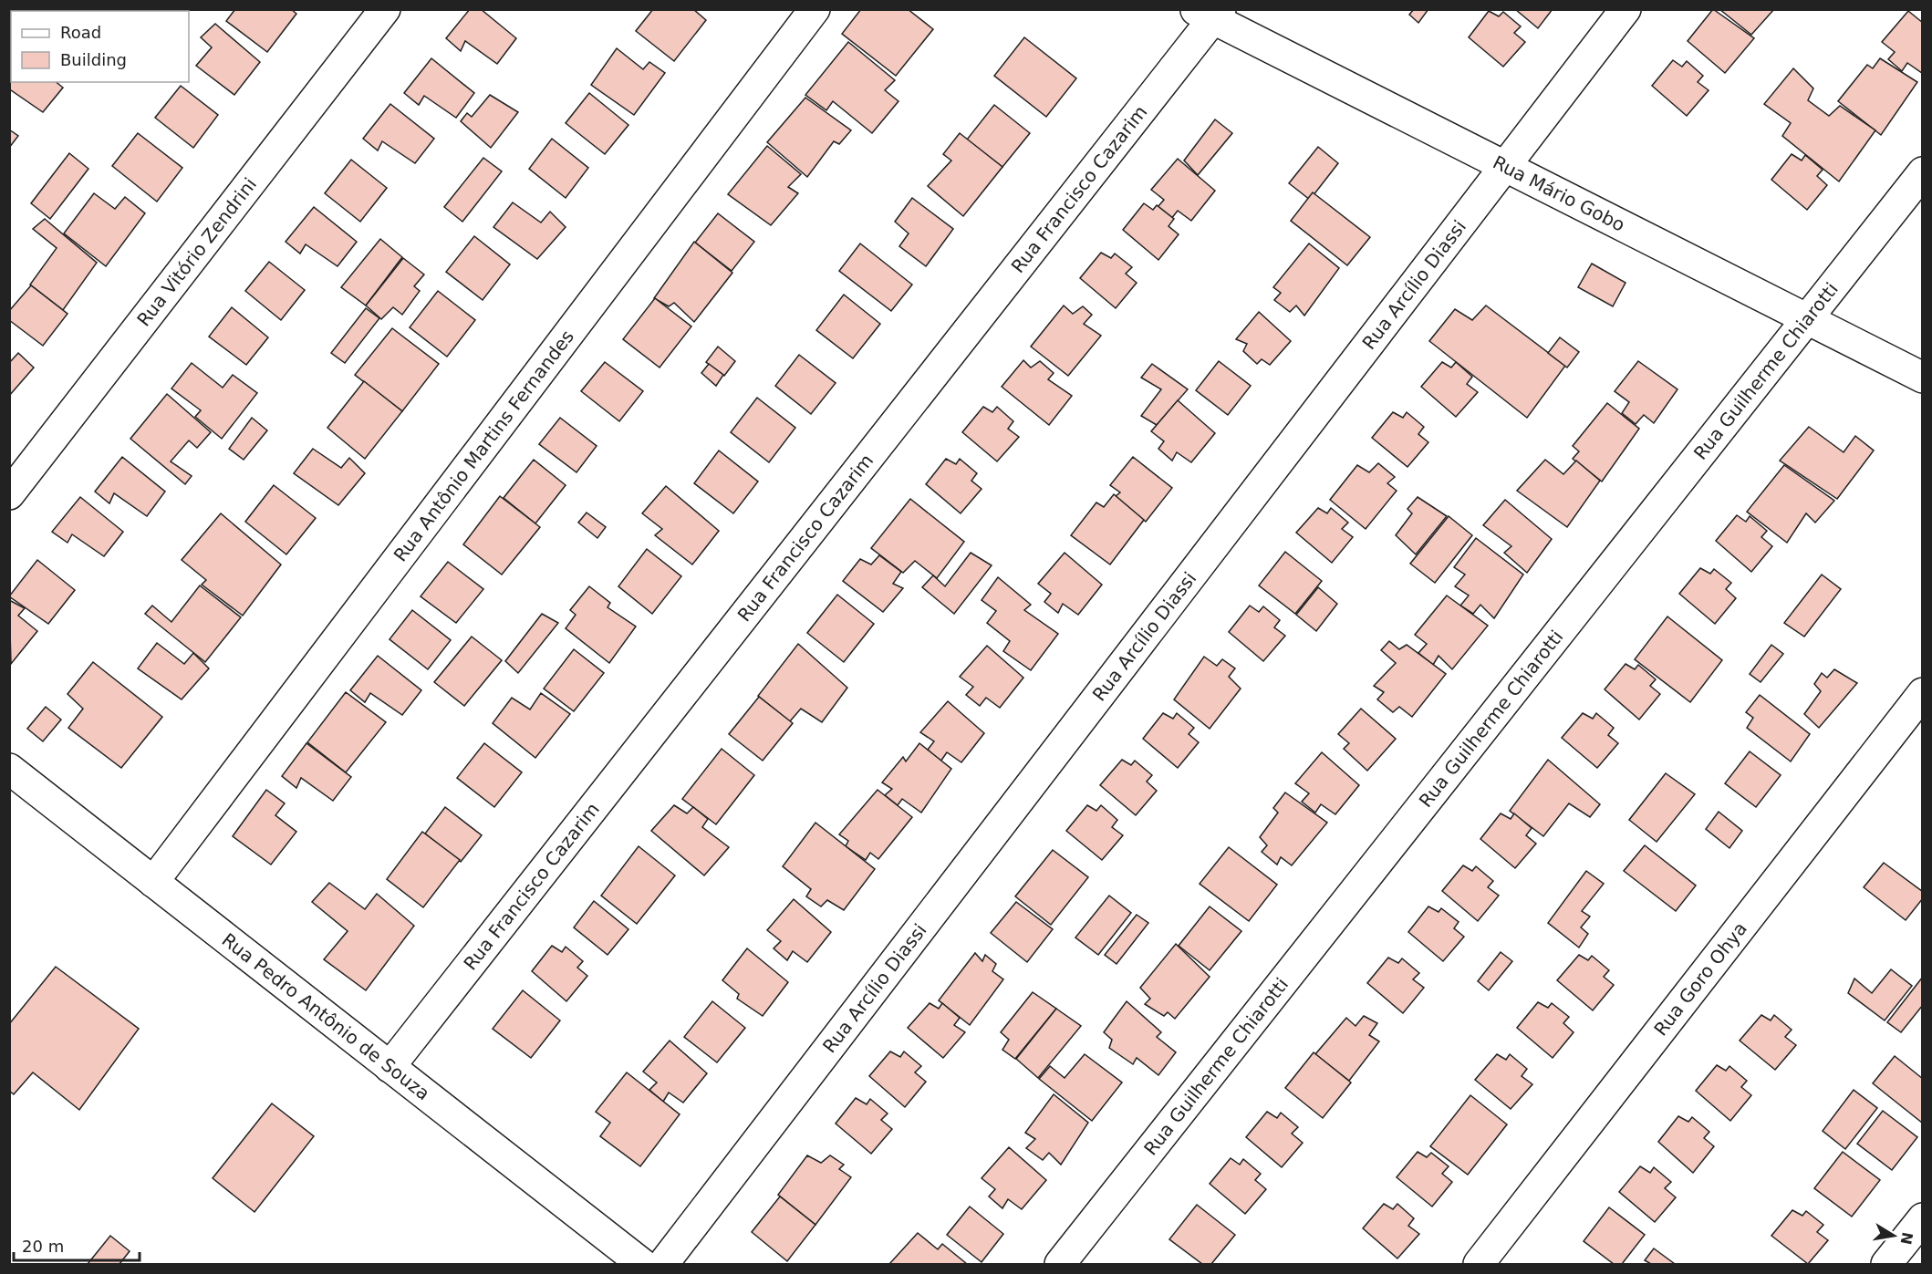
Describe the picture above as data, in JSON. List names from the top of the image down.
{
  "streets": {
    "street": [
      "Rua Francisco Cazarim",
      "Rua Mário Gobo",
      "Rua Vitório Zendrini",
      "Rua Arcílio Diassi",
      "Rua Guilherme Chiarotti",
      "Rua Antônio Martins Fernandes",
      "Rua Goro Ohya",
      "Rua Pedro Antônio de Souza"
    ]
  },
  "crossings": [
    ["Rua Francisco Cazarim", "Rua Mário Gobo"],
    ["Rua Francisco Cazarim", "Rua Pedro Antônio de Souza"],
    ["Rua Mário Gobo", "Rua Arcílio Diassi"],
    ["Rua Mário Gobo", "Rua Guilherme Chiarotti"],
    ["Rua Antônio Martins Fernandes", "Rua Pedro Antônio de Souza"]
  ],
  "legend": ["Road", "Building"],
  "scale_bar": "20 m",
  "north": "right"
}
